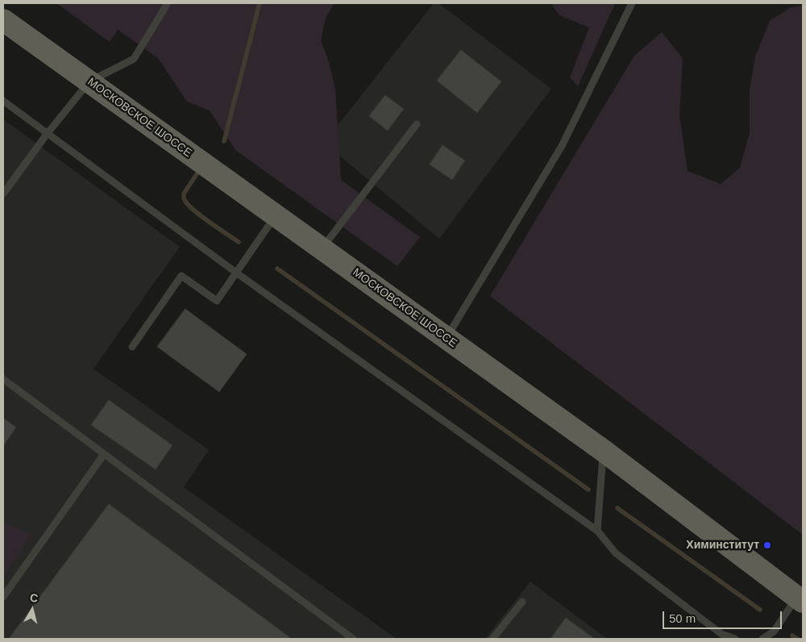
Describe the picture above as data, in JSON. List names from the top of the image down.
{
  "streets": {
    "main road": ["МОСКОВСКОЕ ШОССЕ"]
  },
  "places": ["Химинститут"],
  "scale_bar": "50 m",
  "north": "top"
}
